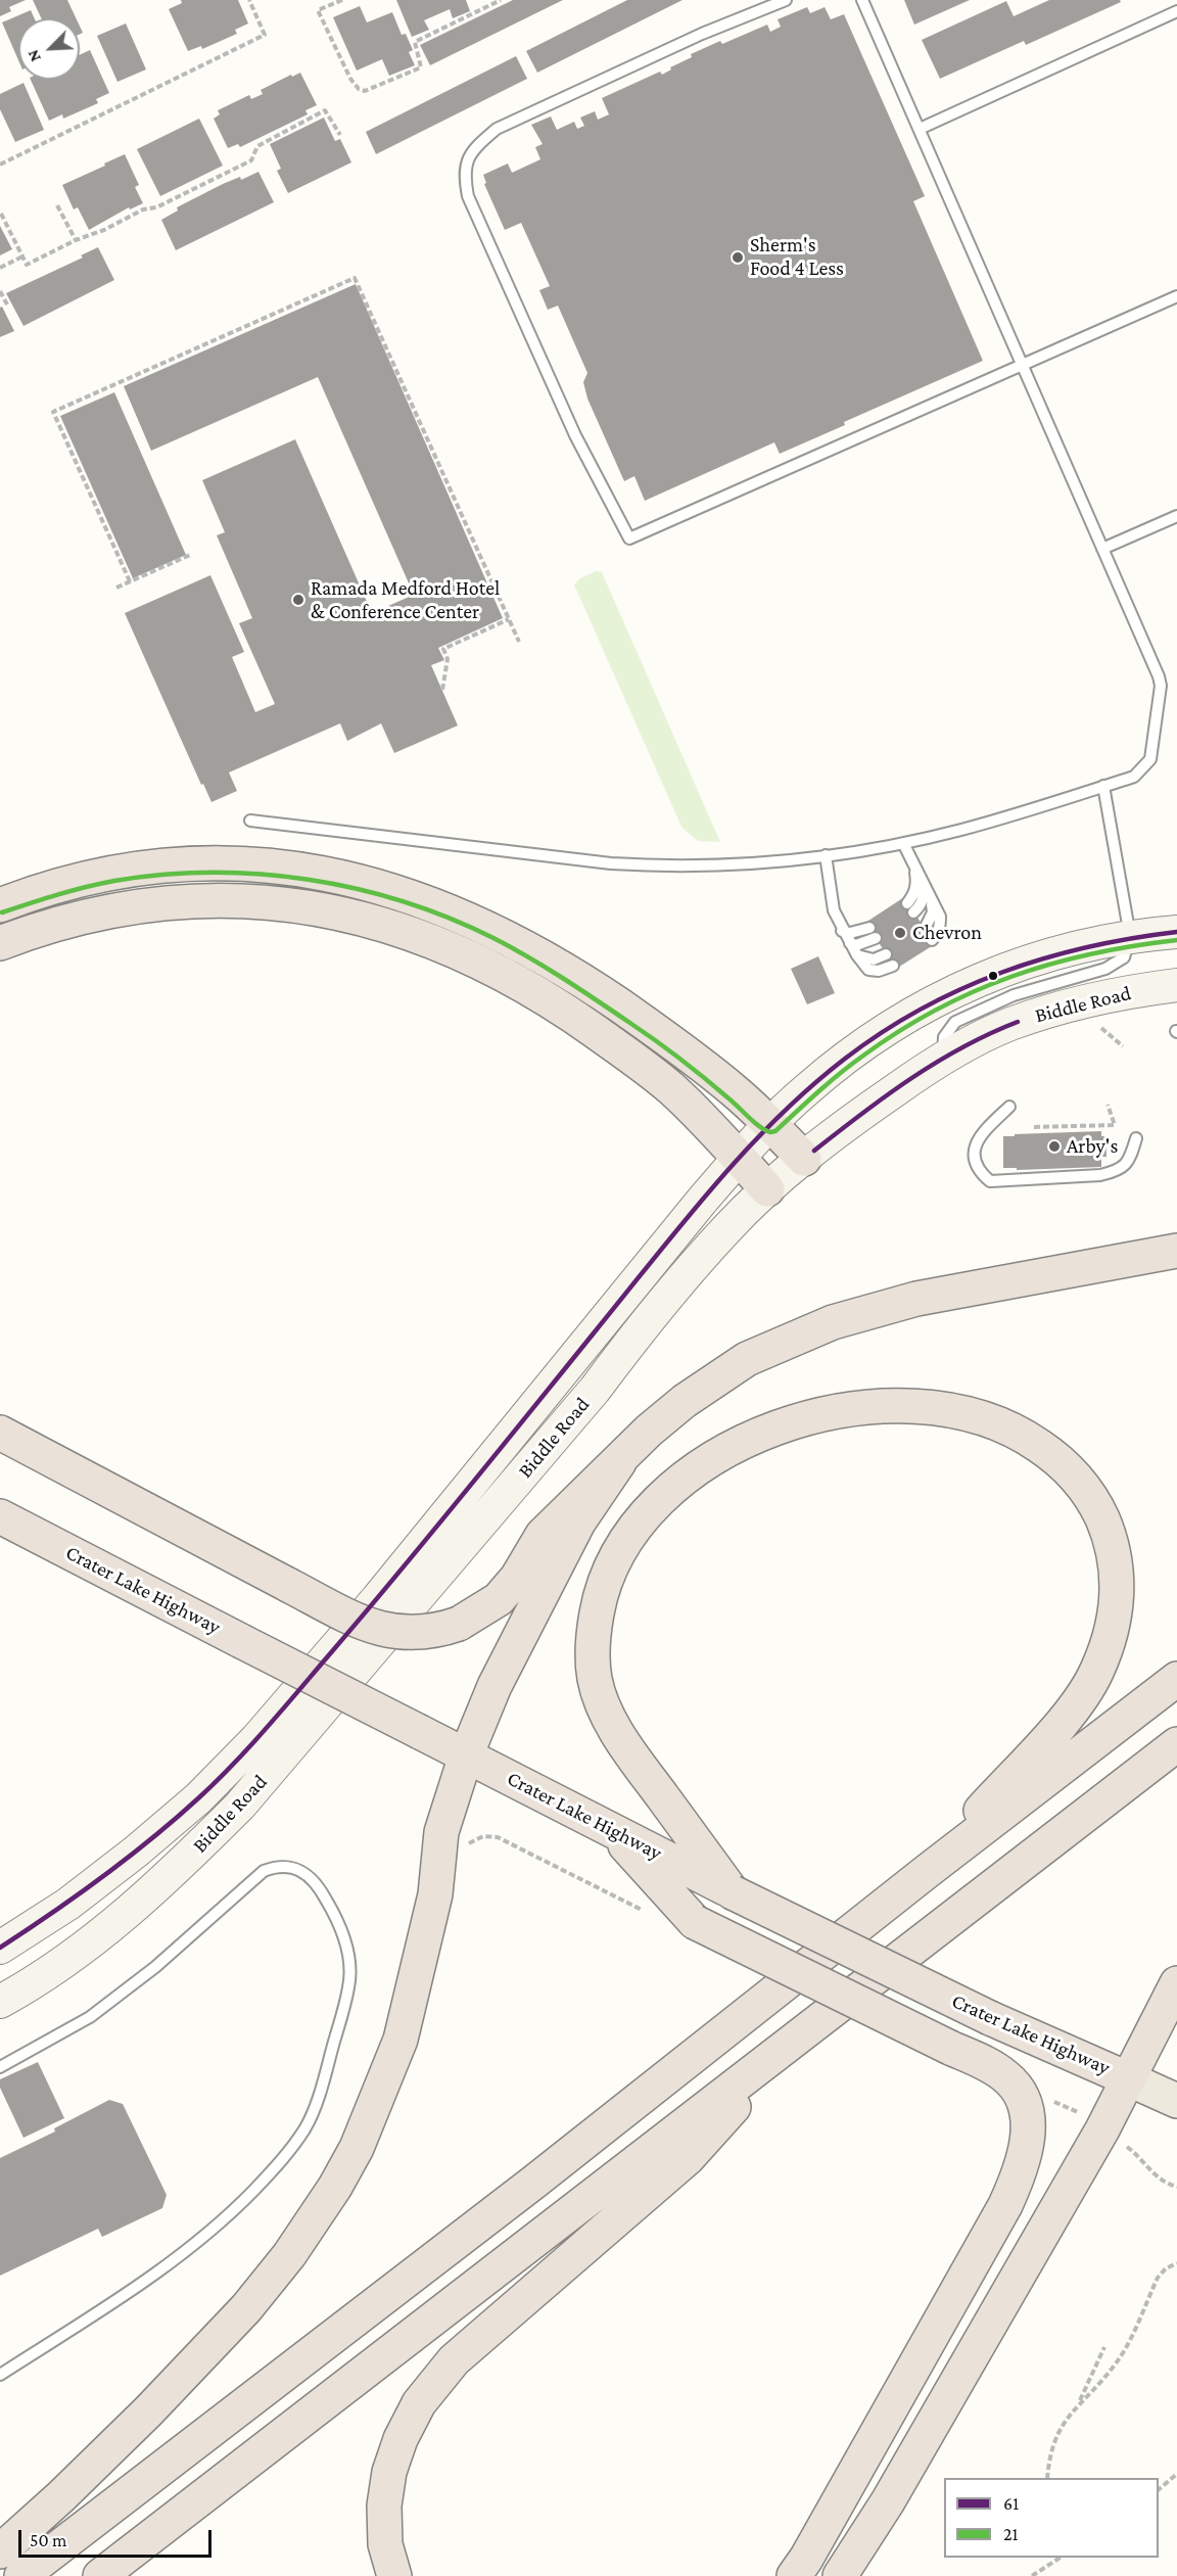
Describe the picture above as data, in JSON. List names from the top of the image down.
{
  "streets": {
    "highway": ["Crater Lake Highway"],
    "main road": ["Biddle Road"]
  },
  "places": [
    "Sherm's Food 4 Less",
    "Ramada Medford Hotel & Conference Center",
    "Chevron",
    "Arby's"
  ],
  "lines": ["transit line 21", "transit line 61"],
  "legend": ["61", "21"],
  "scale_bar": "50 m",
  "north": "bottom left"
}
